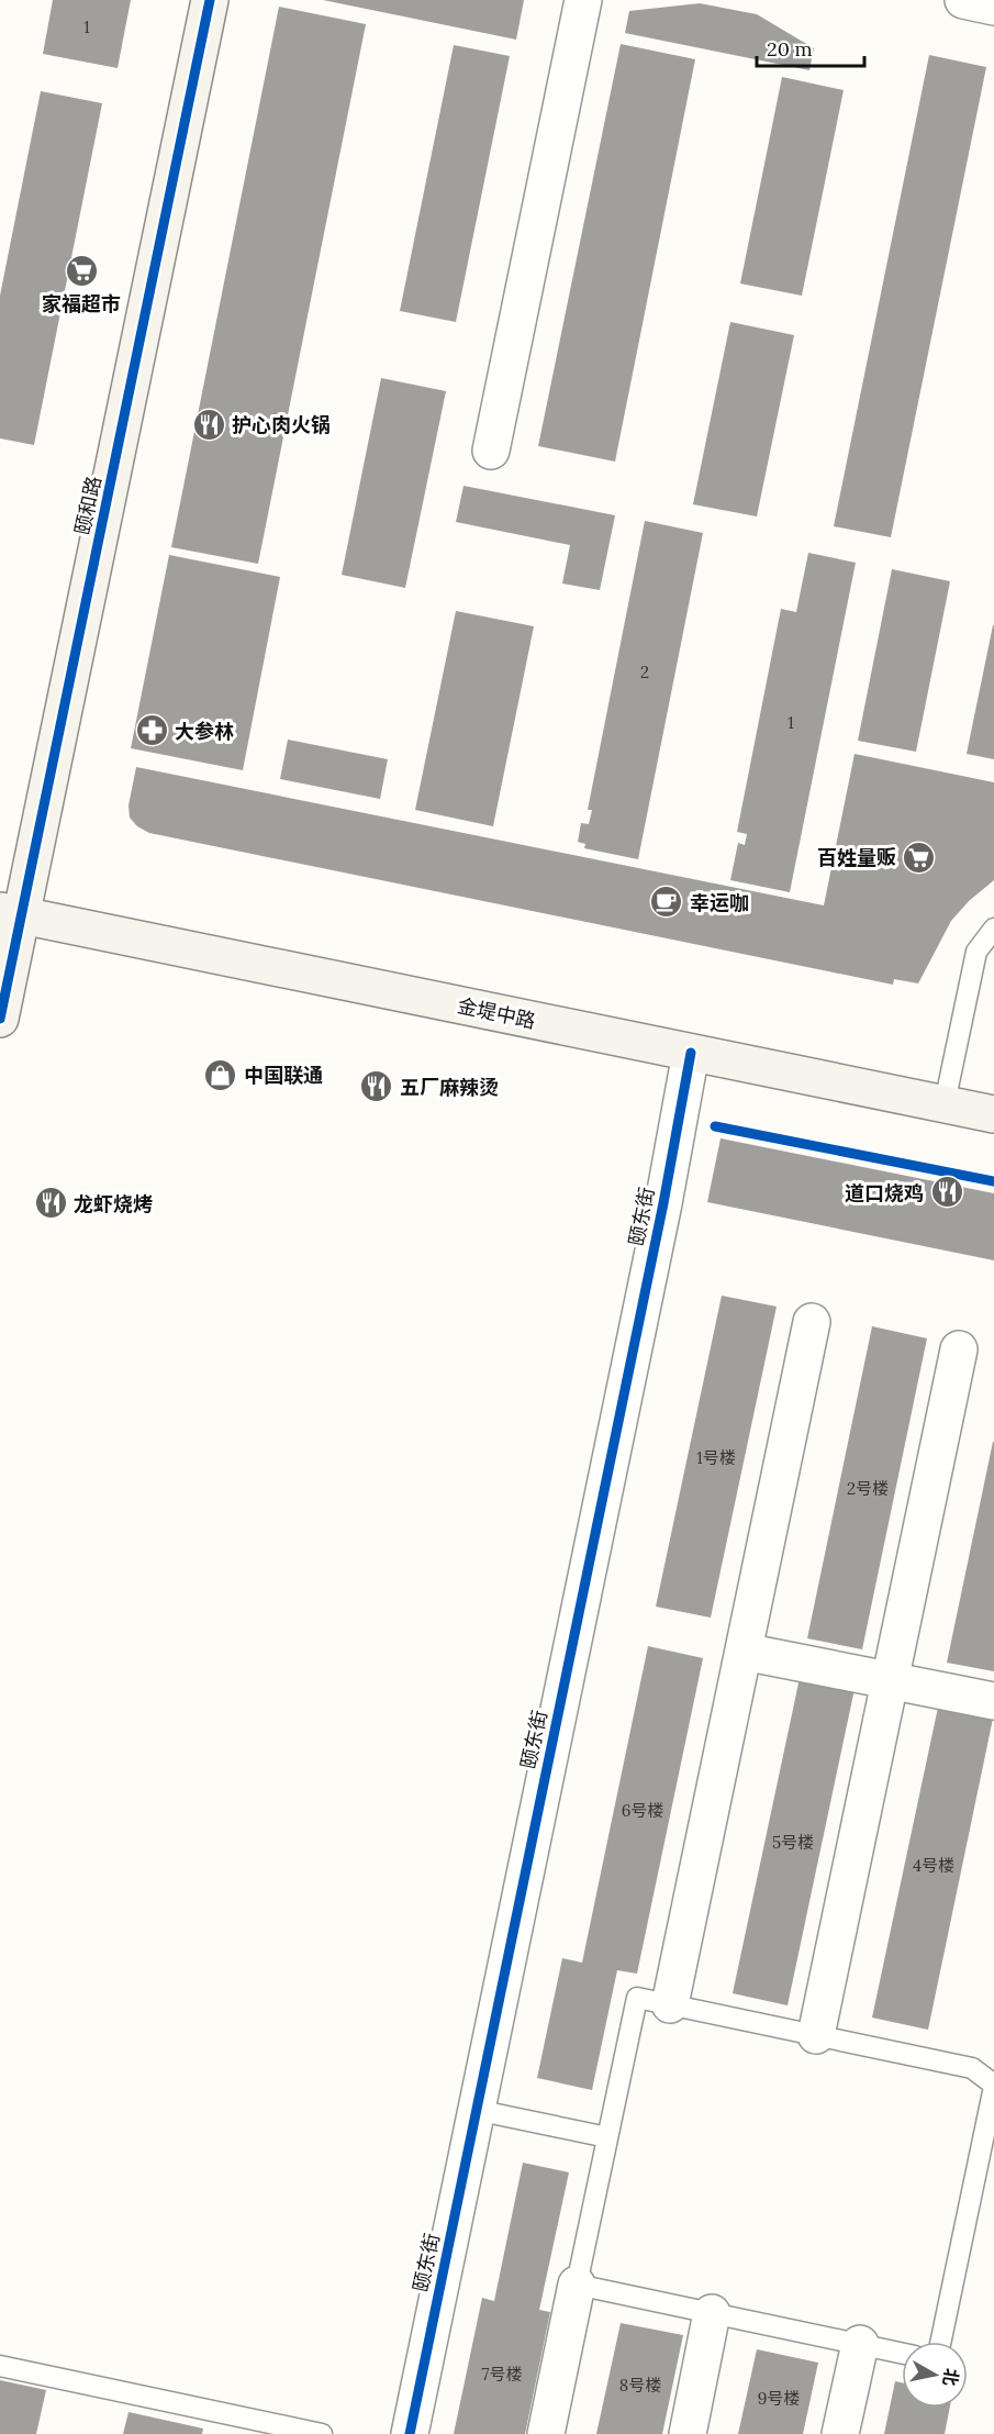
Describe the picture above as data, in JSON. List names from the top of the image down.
{
  "streets": {
    "street": ["颐和路", "金堤中路", "颐东街"]
  },
  "crossings": [
    ["颐和路", "金堤中路"],
    ["金堤中路", "颐东街"]
  ],
  "places": {
    "supermarket": ["家福超市", "百姓量贩"],
    "restaurant": [
      "护心肉火锅",
      "五厂麻辣烫",
      "道口烧鸡",
      "龙虾烧烤"
    ],
    "pharmacy": ["大参林"],
    "cafe": ["幸运咖"],
    "shop": ["中国联通"]
  },
  "house_numbers": [
    "1",
    "2",
    "1",
    "1号楼",
    "2号楼",
    "6号楼",
    "5号楼",
    "4号楼",
    "7号楼",
    "8号楼",
    "9号楼"
  ],
  "scale_bar": "20 m",
  "north": "right"
}
